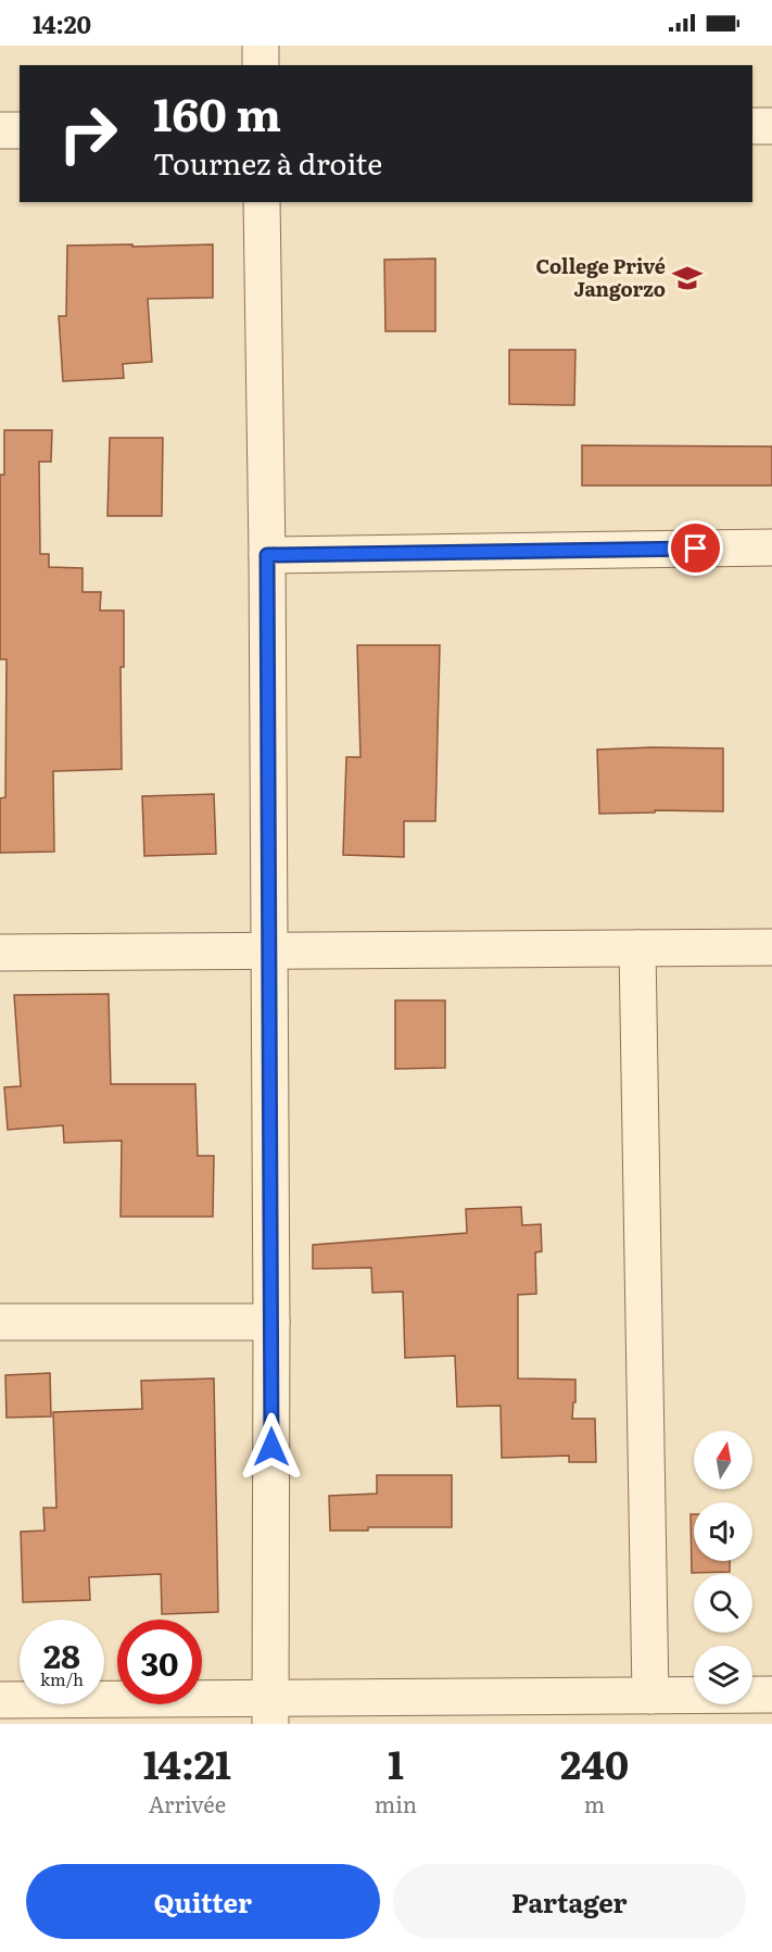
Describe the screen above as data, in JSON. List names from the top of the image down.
{
  "places": {
    "school or university": ["College Privé Jangorzo"]
  },
  "north": "top",
  "page": {
    "status": "14:20",
    "turn": ["160 m", "Tournez à droite"],
    "speed": "28 km/h",
    "limit": "30",
    "eta": [
      "14:21",
      "Arrivée",
      "1",
      "min",
      "240",
      "m"
    ],
    "buttons": ["Quitter", "Partager"]
  }
}
